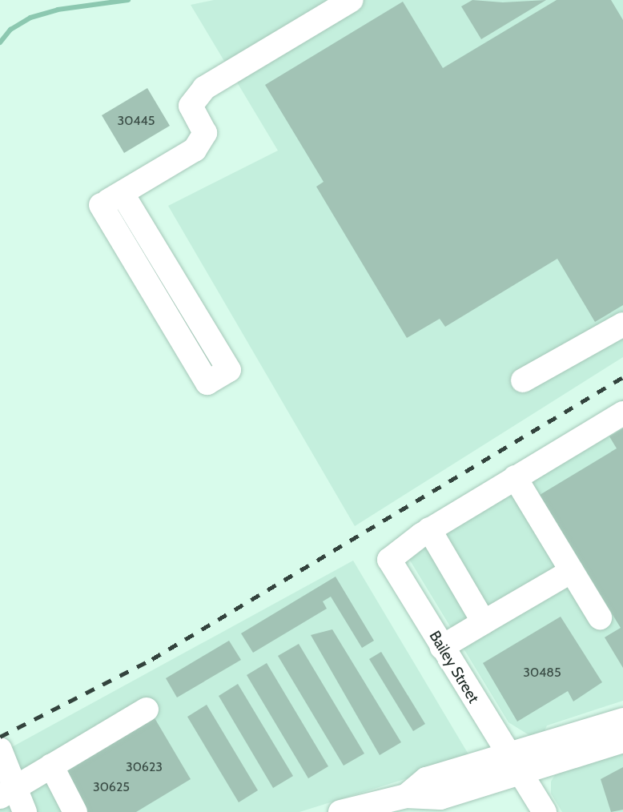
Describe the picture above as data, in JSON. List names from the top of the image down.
{
  "streets": {
    "street": ["Bailey Street"]
  },
  "house_numbers": [
    "30445",
    "30485",
    "30623",
    "30625"
  ]
}
